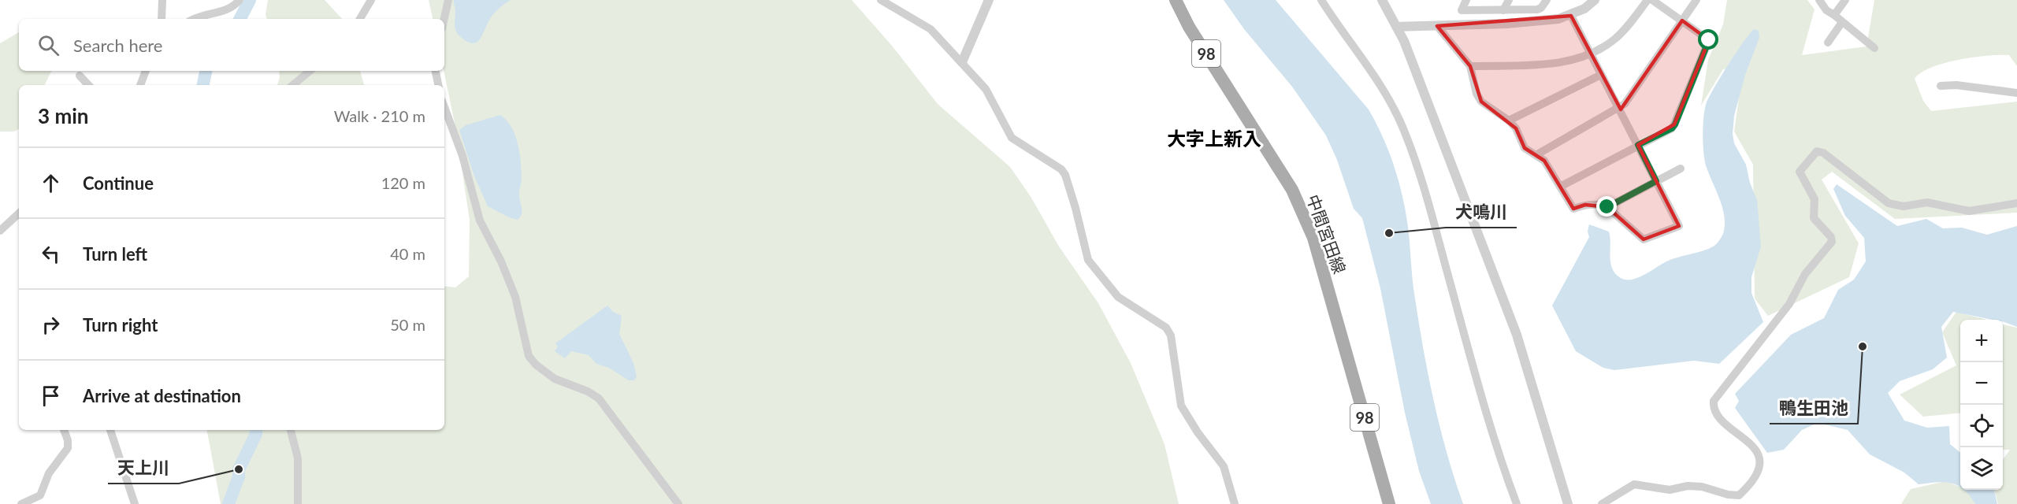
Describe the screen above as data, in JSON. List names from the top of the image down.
{
  "streets": {
    "main road": ["98", "中間宮田線"]
  },
  "districts": ["大字上新入"],
  "places": ["犬鳴川", "鴨生田池", "天上川"],
  "page": {
    "search": "Search here",
    "heading": ["3 min", "Walk · 210 m"],
    "list": [
      ["Continue", "120 m"],
      ["Turn left", "40 m"],
      ["Turn right", "50 m"],
      "Arrive at destination"
    ],
    "map_buttons": ["+", "−"]
  }
}
